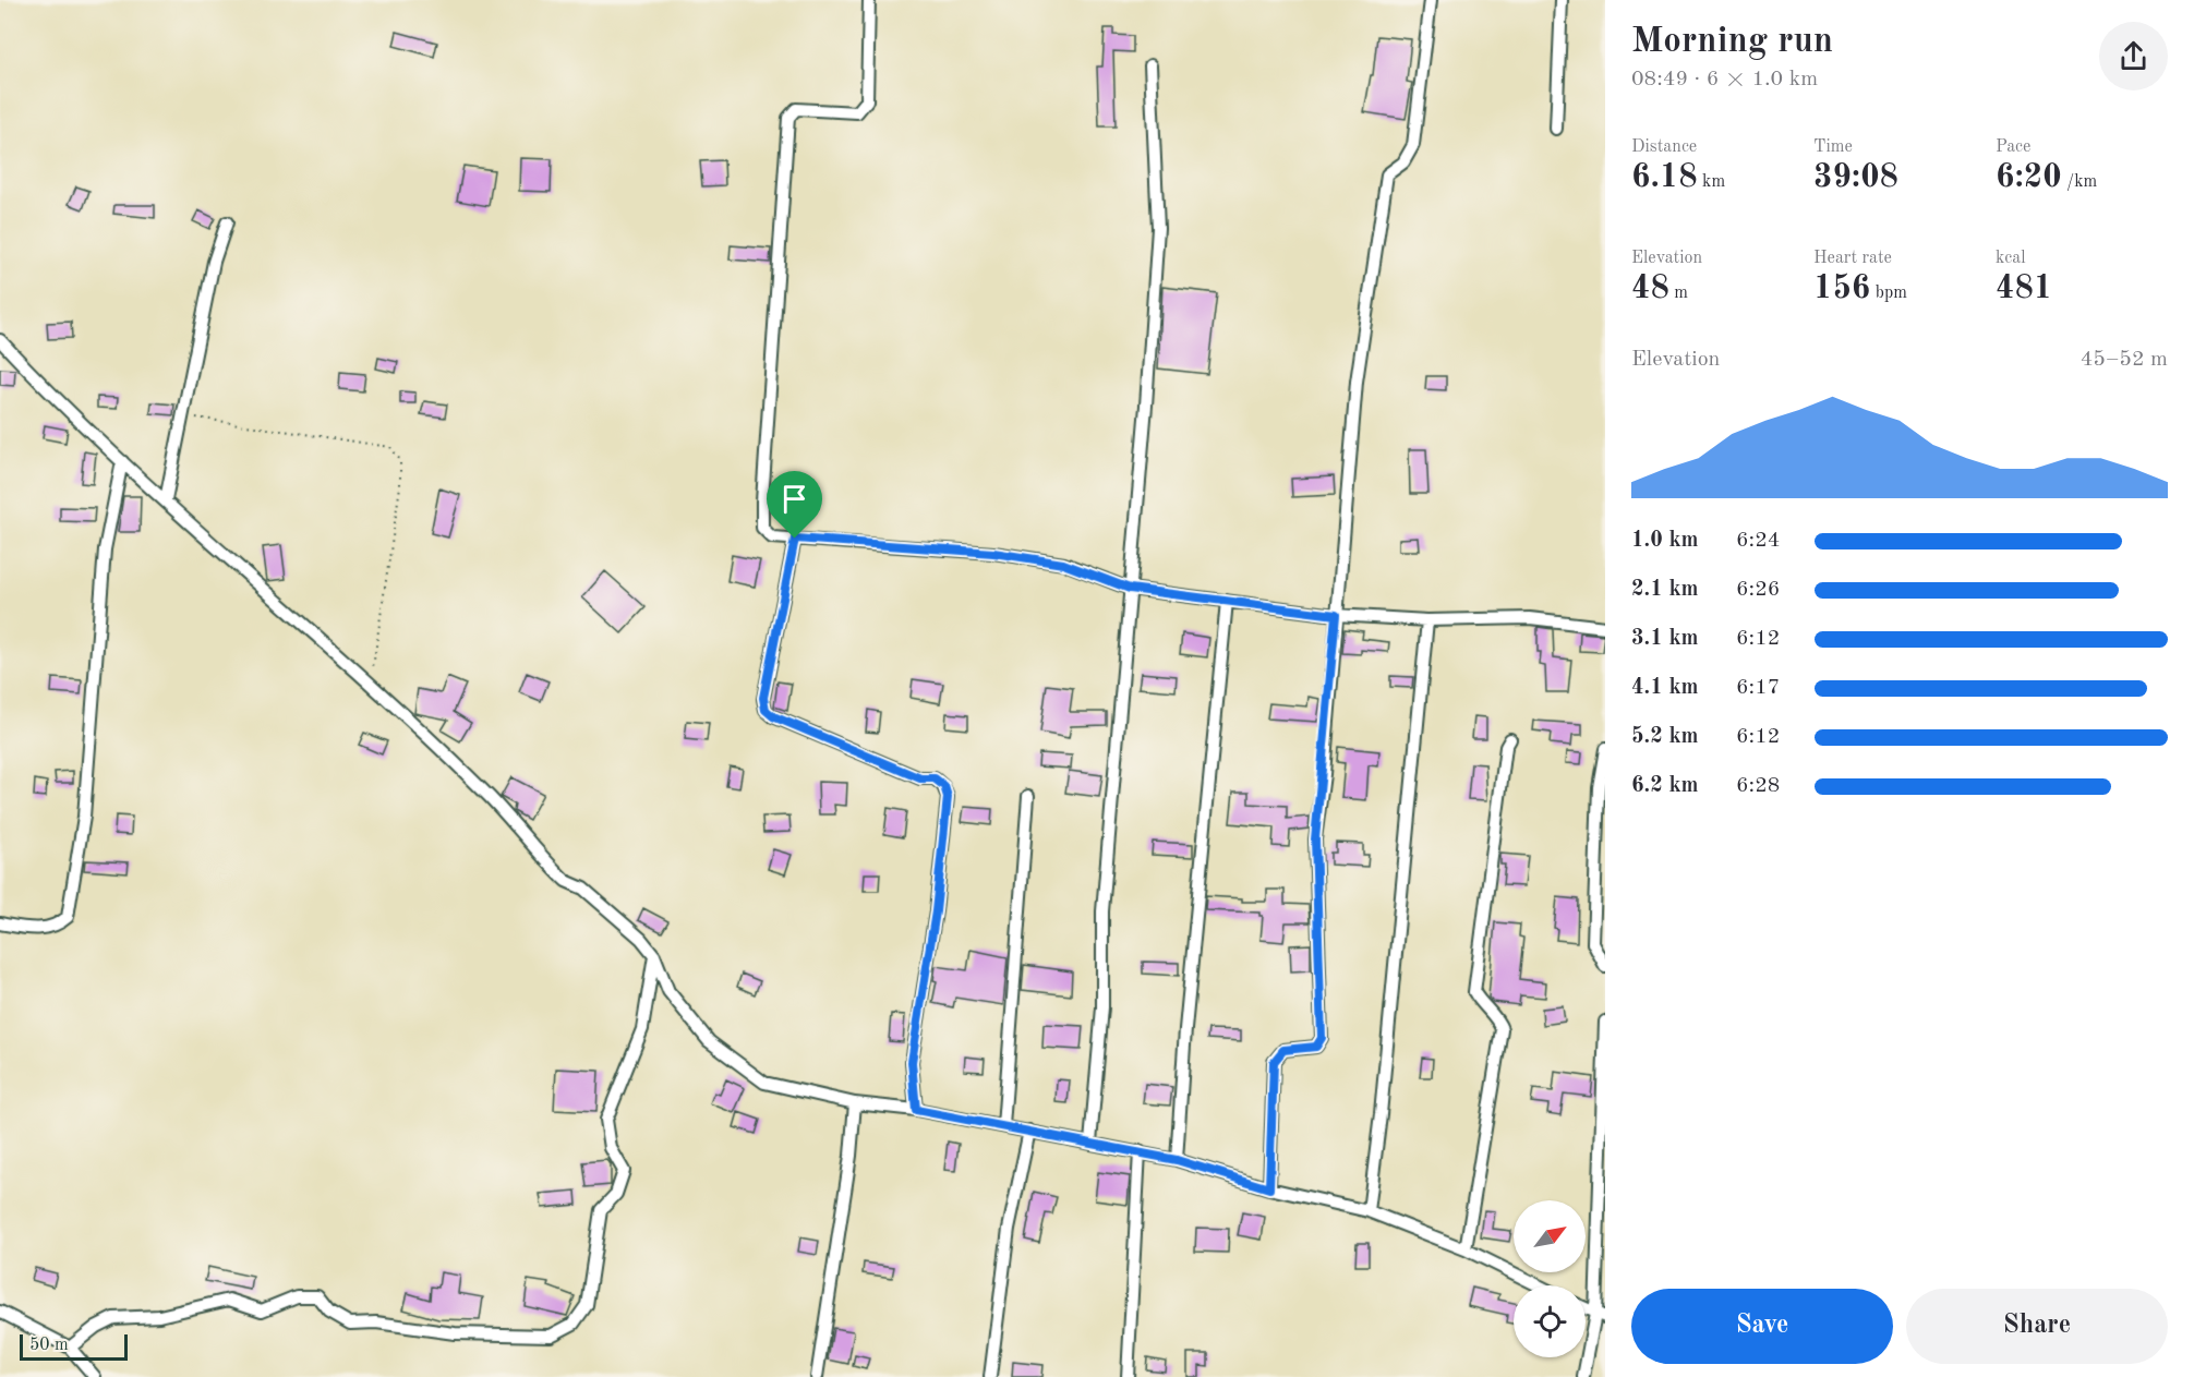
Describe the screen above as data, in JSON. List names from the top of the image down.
{
  "scale_bar": "50 m",
  "north": "top right",
  "page": {
    "heading": ["Morning run", "08:49 · 6 × 1.0 km"],
    "stats": [
      ["Distance", "6.18 km"],
      ["Time", "39:08"],
      ["Pace", "6:20 /km"],
      ["Elevation", "48 m"],
      ["Heart rate", "156 bpm"],
      ["kcal", "481"]
    ],
    "chart": ["Elevation", "45–52 m"],
    "list": [
      {
        "name": "1.0 km",
        "note": "6:24"
      },
      {
        "name": "2.1 km",
        "note": "6:26"
      },
      {
        "name": "3.1 km",
        "note": "6:12"
      },
      {
        "name": "4.1 km",
        "note": "6:17"
      },
      {
        "name": "5.2 km",
        "note": "6:12"
      },
      {
        "name": "6.2 km",
        "note": "6:28"
      }
    ],
    "buttons": ["Save", "Share"],
    "scale": "50 m"
  }
}
